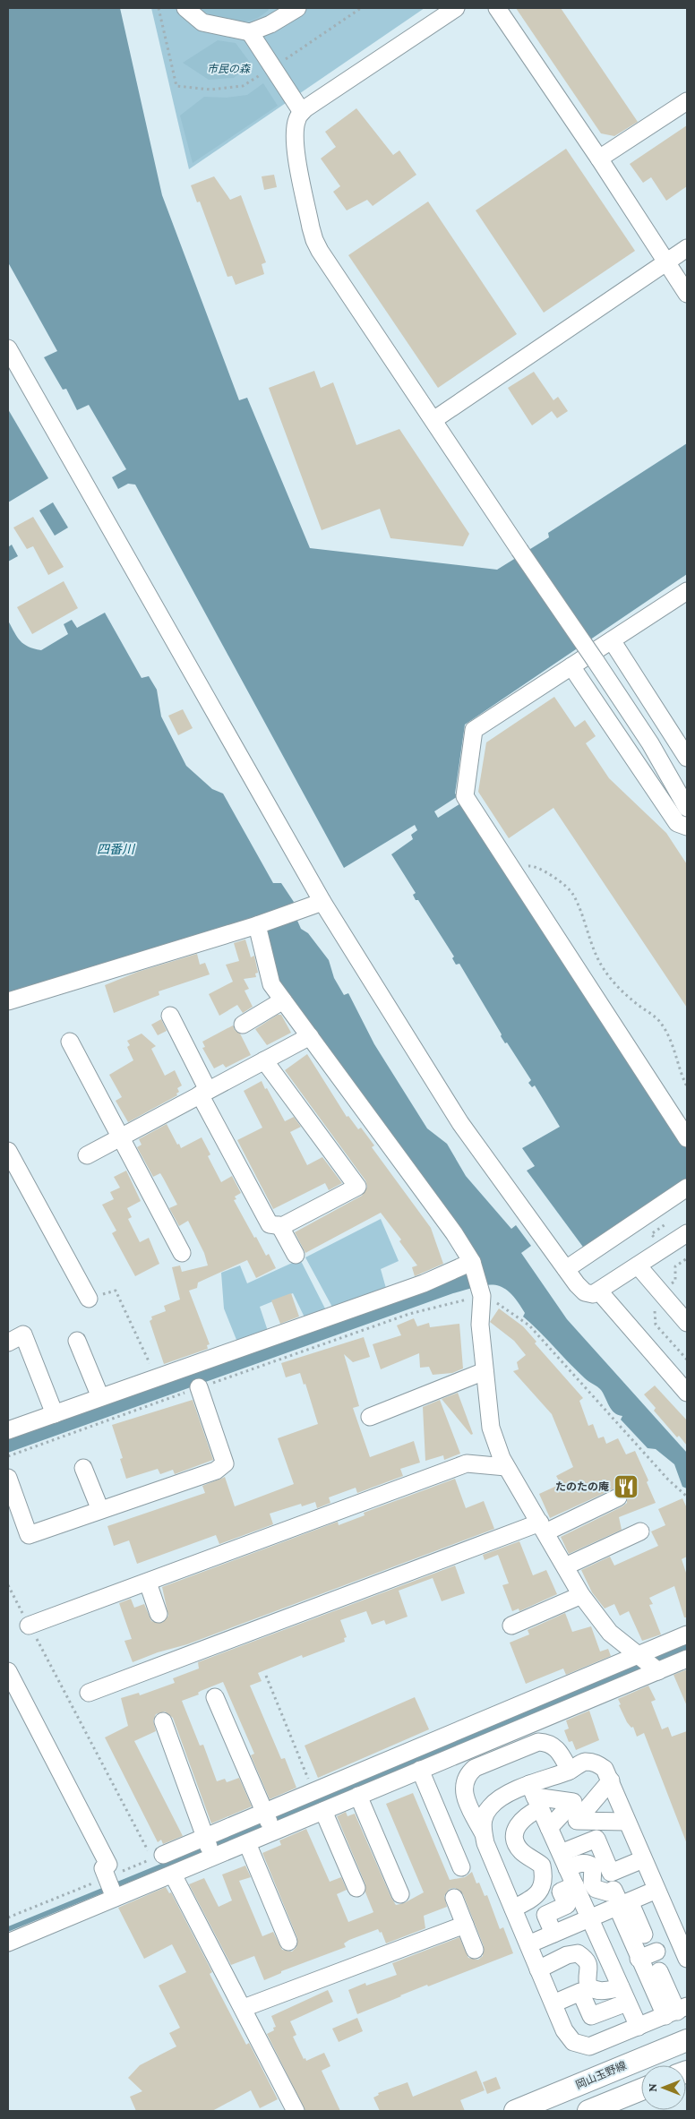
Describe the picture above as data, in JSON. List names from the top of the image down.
{
  "streets": {
    "main road": ["岡山玉野線"]
  },
  "water": ["四番川"],
  "parks": ["市民の森"],
  "places": {
    "restaurant": ["たのたの庵"]
  },
  "north": "left"
}
